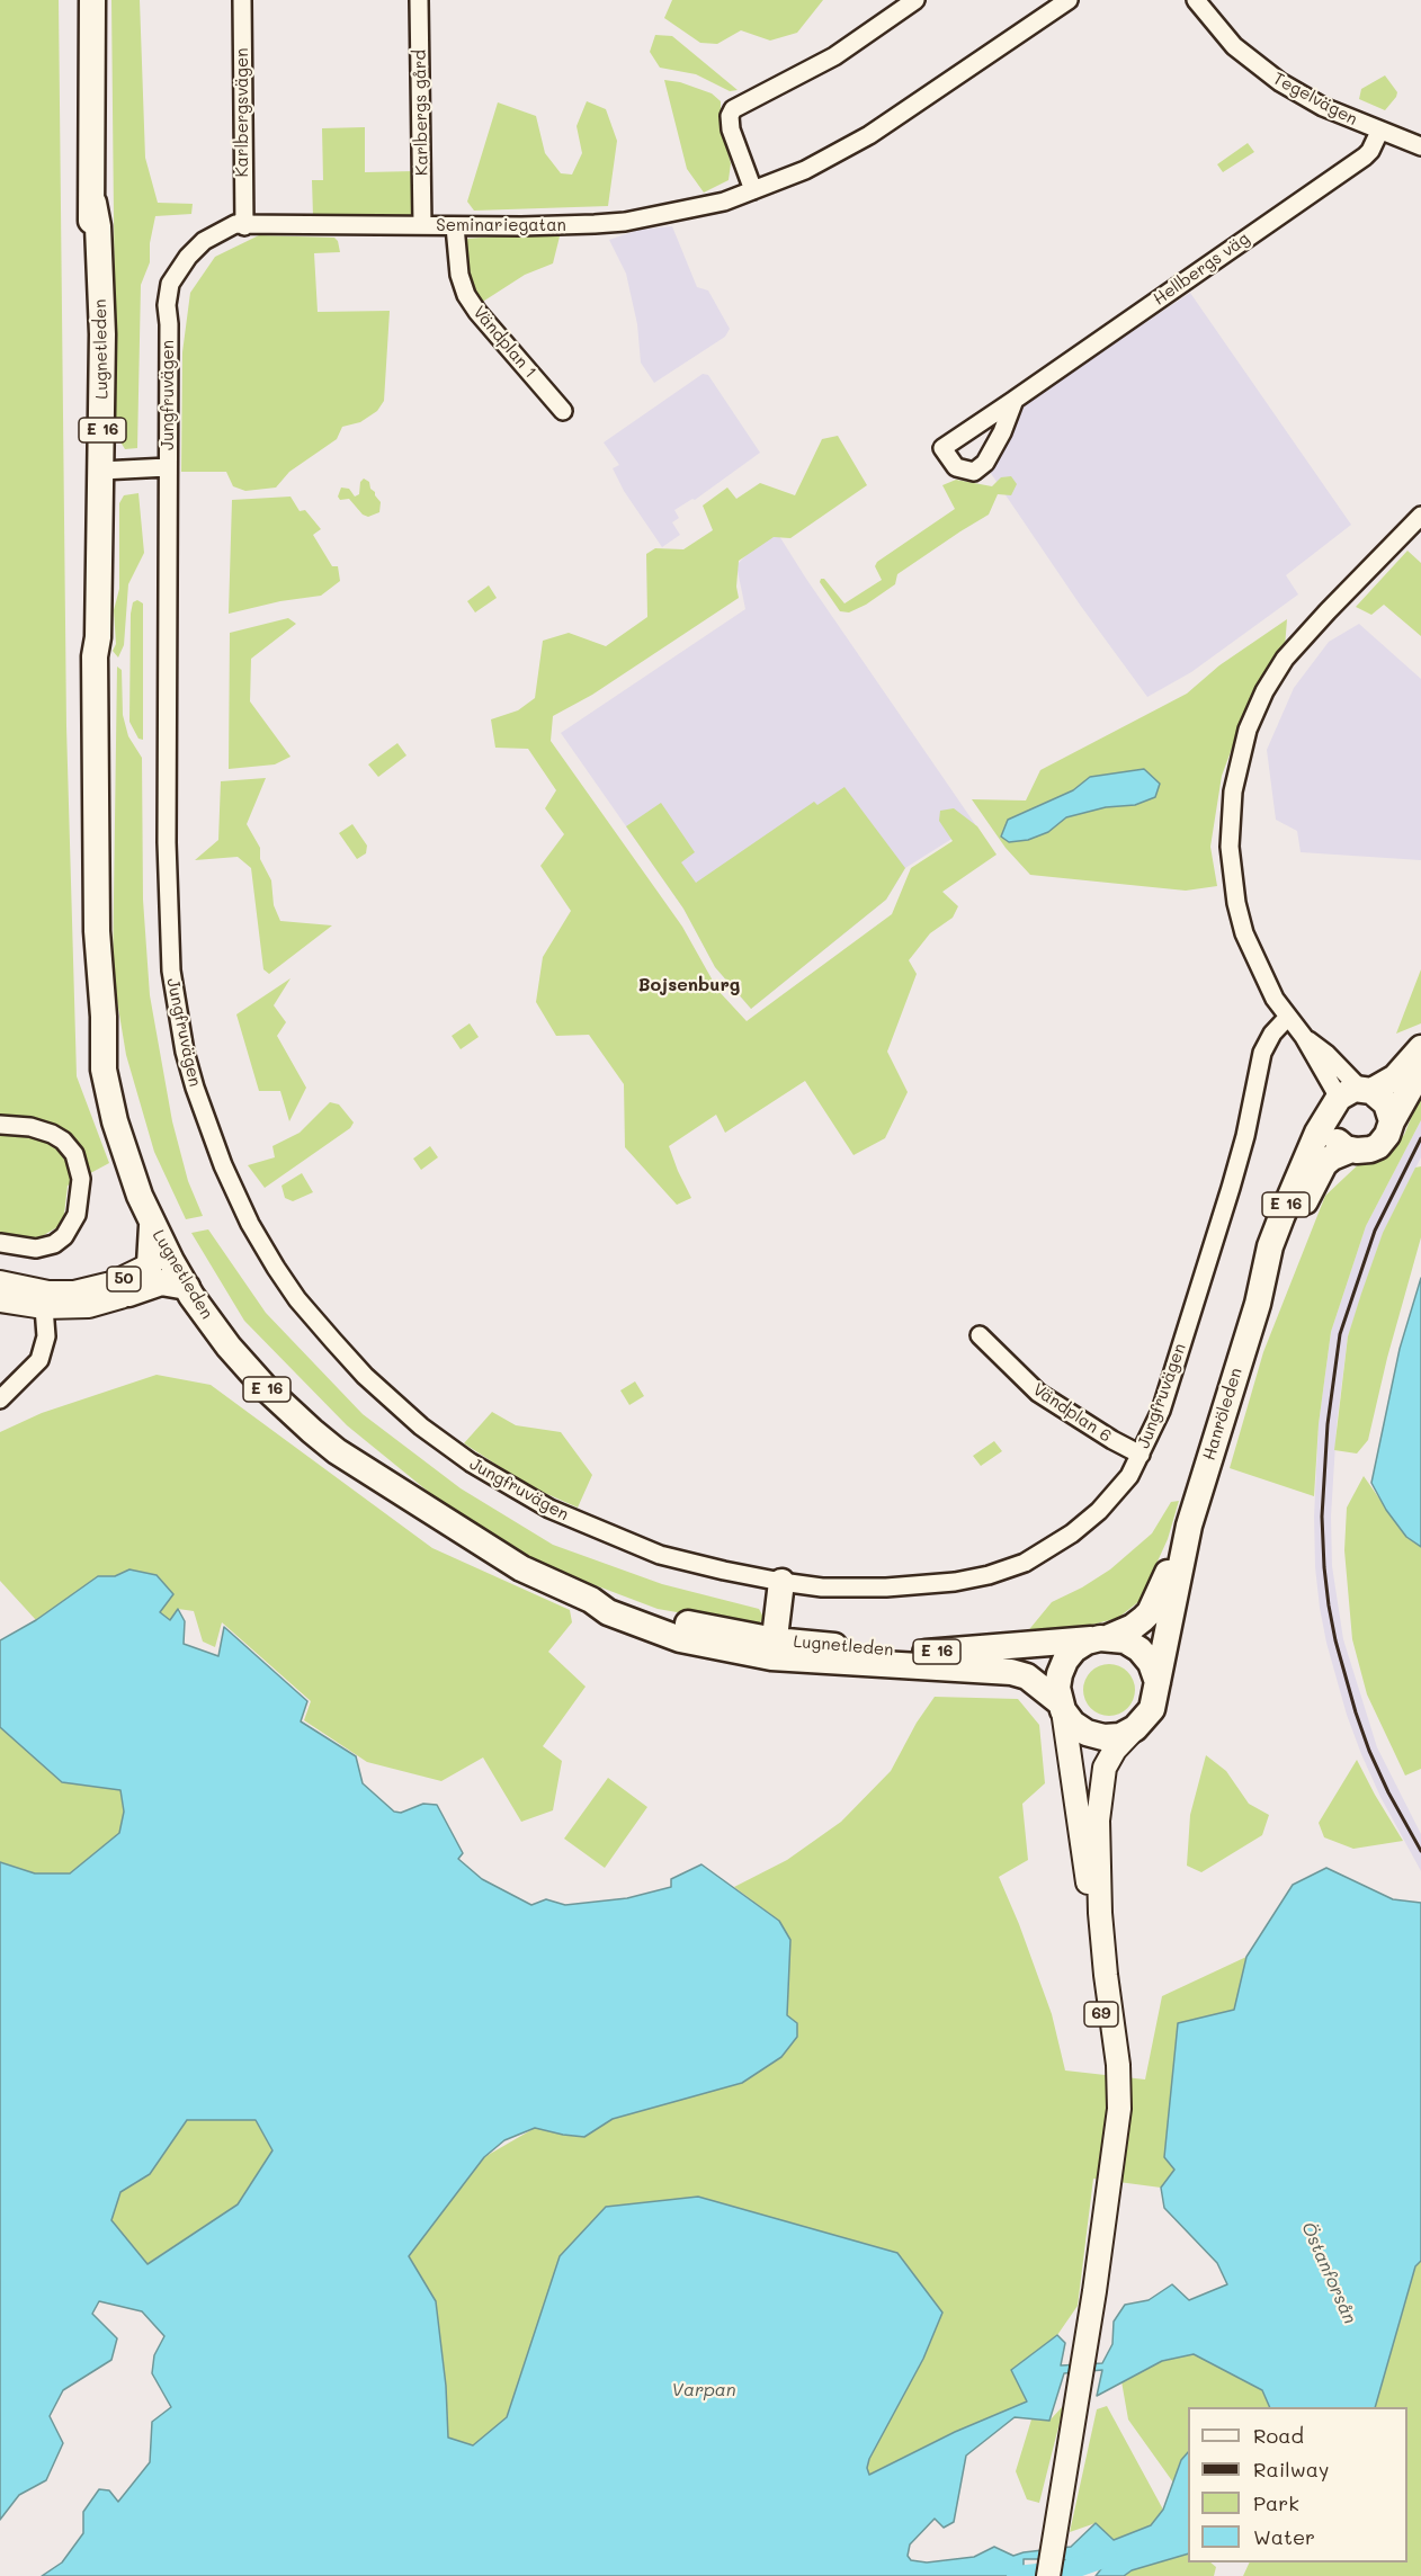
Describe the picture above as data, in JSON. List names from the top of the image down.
{
  "streets": {
    "highway": [
      "Lugnetleden",
      "E 16",
      "50",
      "Hanröleden"
    ],
    "main road": ["69"],
    "street": [
      "Tegelvägen",
      "Karlbergsvägen",
      "Karlbergs gård",
      "Seminariegatan",
      "Hellbergs väg",
      "Vändplan 1",
      "Jungfruvägen",
      "Vändplan 6"
    ]
  },
  "crossings": [
    ["Tegelvägen", "Hellbergs väg"],
    ["Karlbergsvägen", "Seminariegatan"],
    ["Karlbergsvägen", "Jungfruvägen"],
    ["Karlbergs gård", "Seminariegatan"],
    ["Seminariegatan", "Vändplan 1"],
    ["Seminariegatan", "Jungfruvägen"],
    ["Lugnetleden", "Jungfruvägen"],
    ["Lugnetleden", "E 16"],
    ["Lugnetleden", "50"],
    ["Lugnetleden", "Hanröleden"],
    ["Lugnetleden", "69"],
    ["Jungfruvägen", "Vändplan 6"],
    ["E 16", "Hanröleden"],
    ["E 16", "69"],
    ["Hanröleden", "69"]
  ],
  "districts": ["Bojsenburg"],
  "water": ["Östanforsån", "Varpan"],
  "legend": [
    "Road",
    "Railway",
    "Park",
    "Water"
  ]
}
